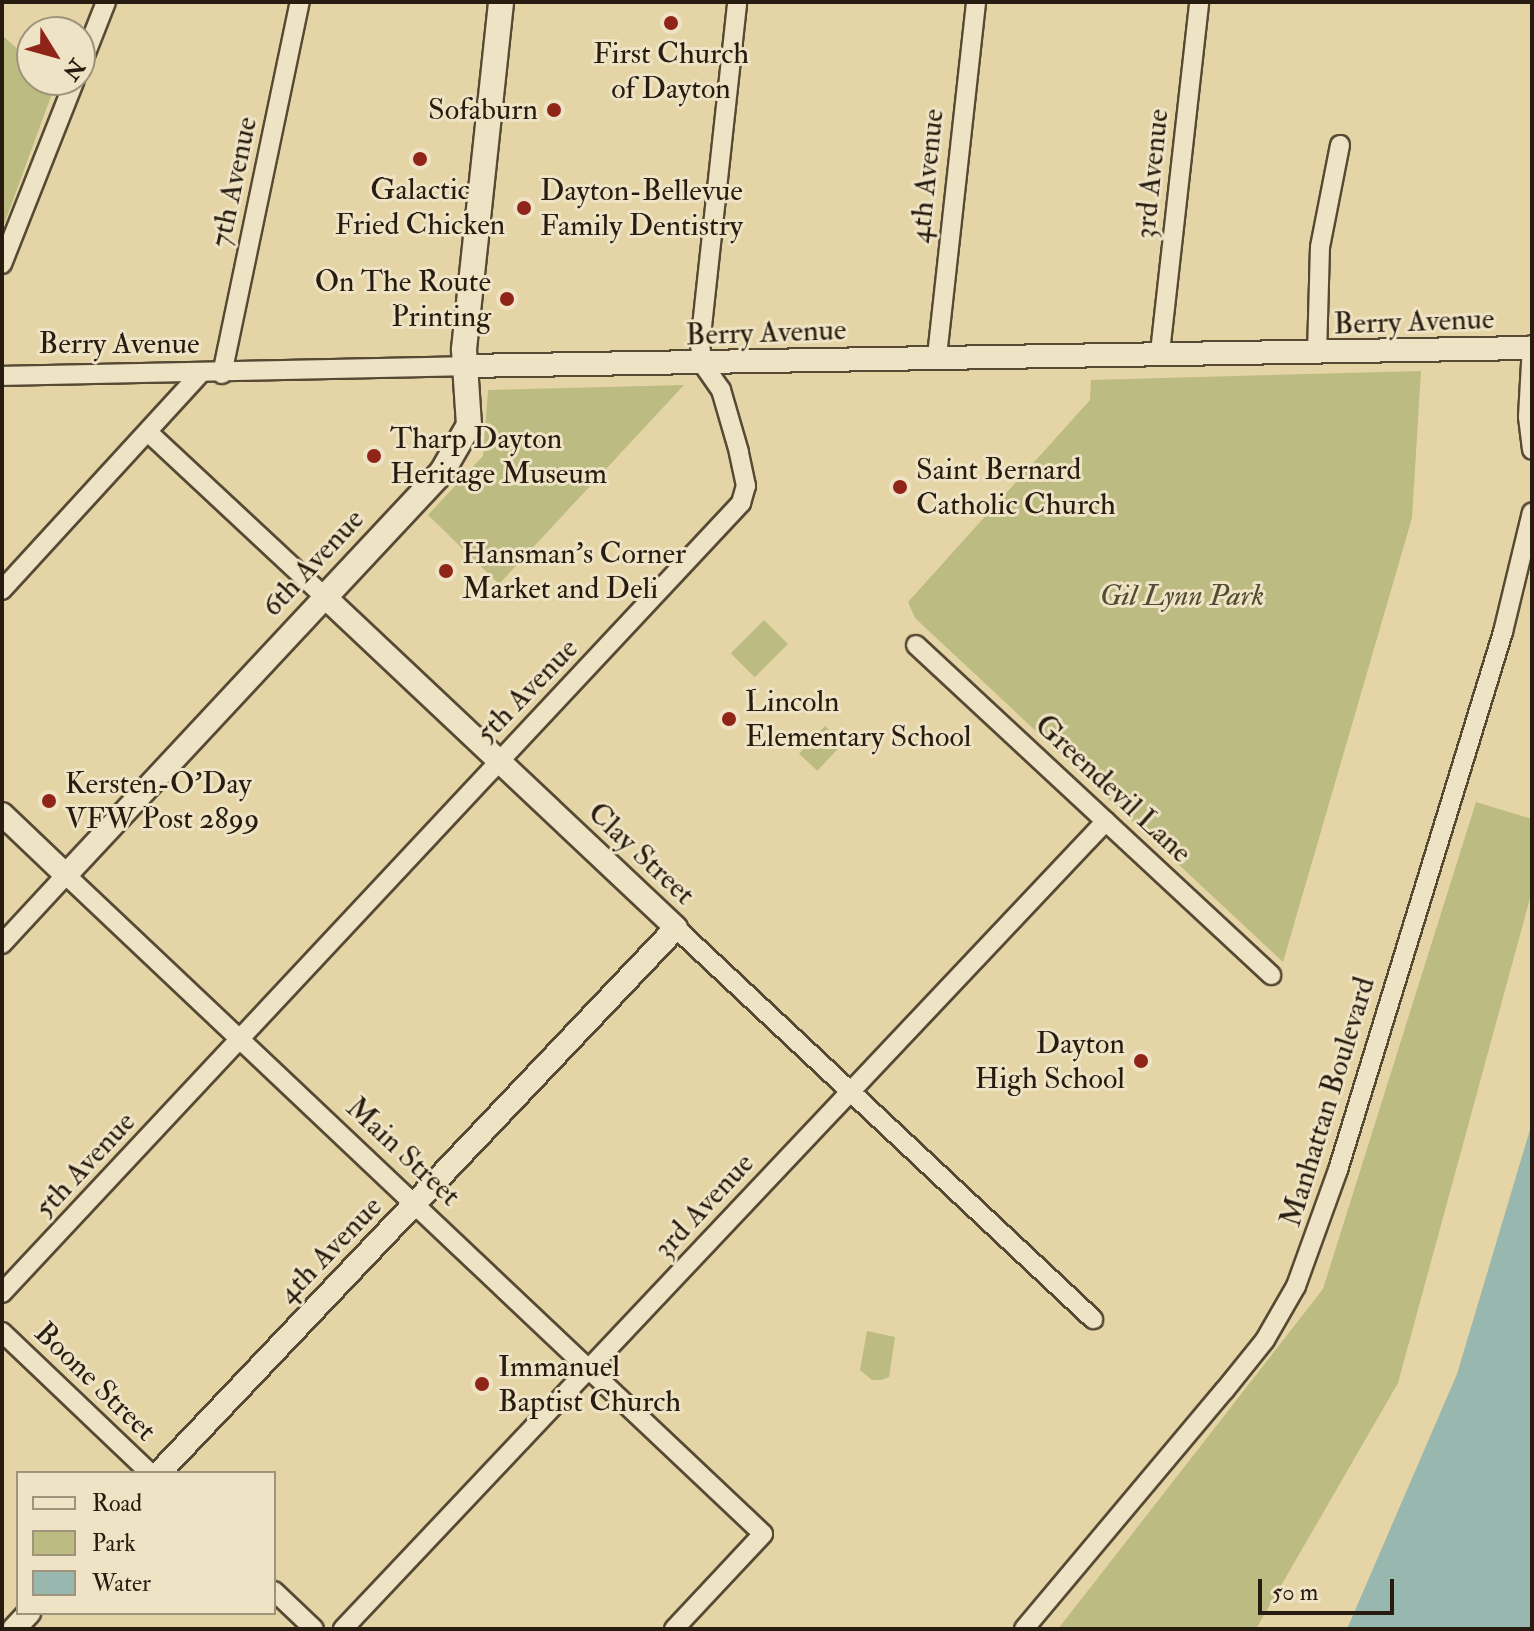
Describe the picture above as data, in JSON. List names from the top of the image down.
{
  "streets": {
    "main road": ["6th Avenue"],
    "street": [
      "3rd Avenue",
      "4th Avenue",
      "7th Avenue",
      "Berry Avenue",
      "5th Avenue",
      "Greendevil Lane",
      "Clay Street",
      "Manhattan Boulevard",
      "Main Street",
      "Boone Street"
    ]
  },
  "crossings": [
    ["3rd Avenue", "Berry Avenue"],
    ["3rd Avenue", "Greendevil Lane"],
    ["3rd Avenue", "Clay Street"],
    ["3rd Avenue", "Main Street"],
    ["4th Avenue", "Berry Avenue"],
    ["4th Avenue", "Clay Street"],
    ["4th Avenue", "Main Street"],
    ["7th Avenue", "Berry Avenue"],
    ["Berry Avenue", "6th Avenue"],
    ["Berry Avenue", "5th Avenue"],
    ["6th Avenue", "Clay Street"],
    ["6th Avenue", "Main Street"],
    ["5th Avenue", "Clay Street"],
    ["5th Avenue", "Main Street"]
  ],
  "parks": ["Gil Lynn Park"],
  "places": [
    "First Church of Dayton",
    "Sofaburn",
    "Galactic Fried Chicken",
    "Dayton-Bellevue Family Dentistry",
    "On The Route Printing",
    "Tharp Dayton Heritage Museum",
    "Saint Bernard Catholic Church",
    "Hansman’s Corner Market and Deli",
    "Lincoln Elementary School",
    "Kersten-O’Day VFW Post 2899",
    "Dayton High School",
    "Immanuel Baptist Church"
  ],
  "legend": ["Road", "Park", "Water"],
  "scale_bar": "50 m",
  "north": "bottom right"
}
